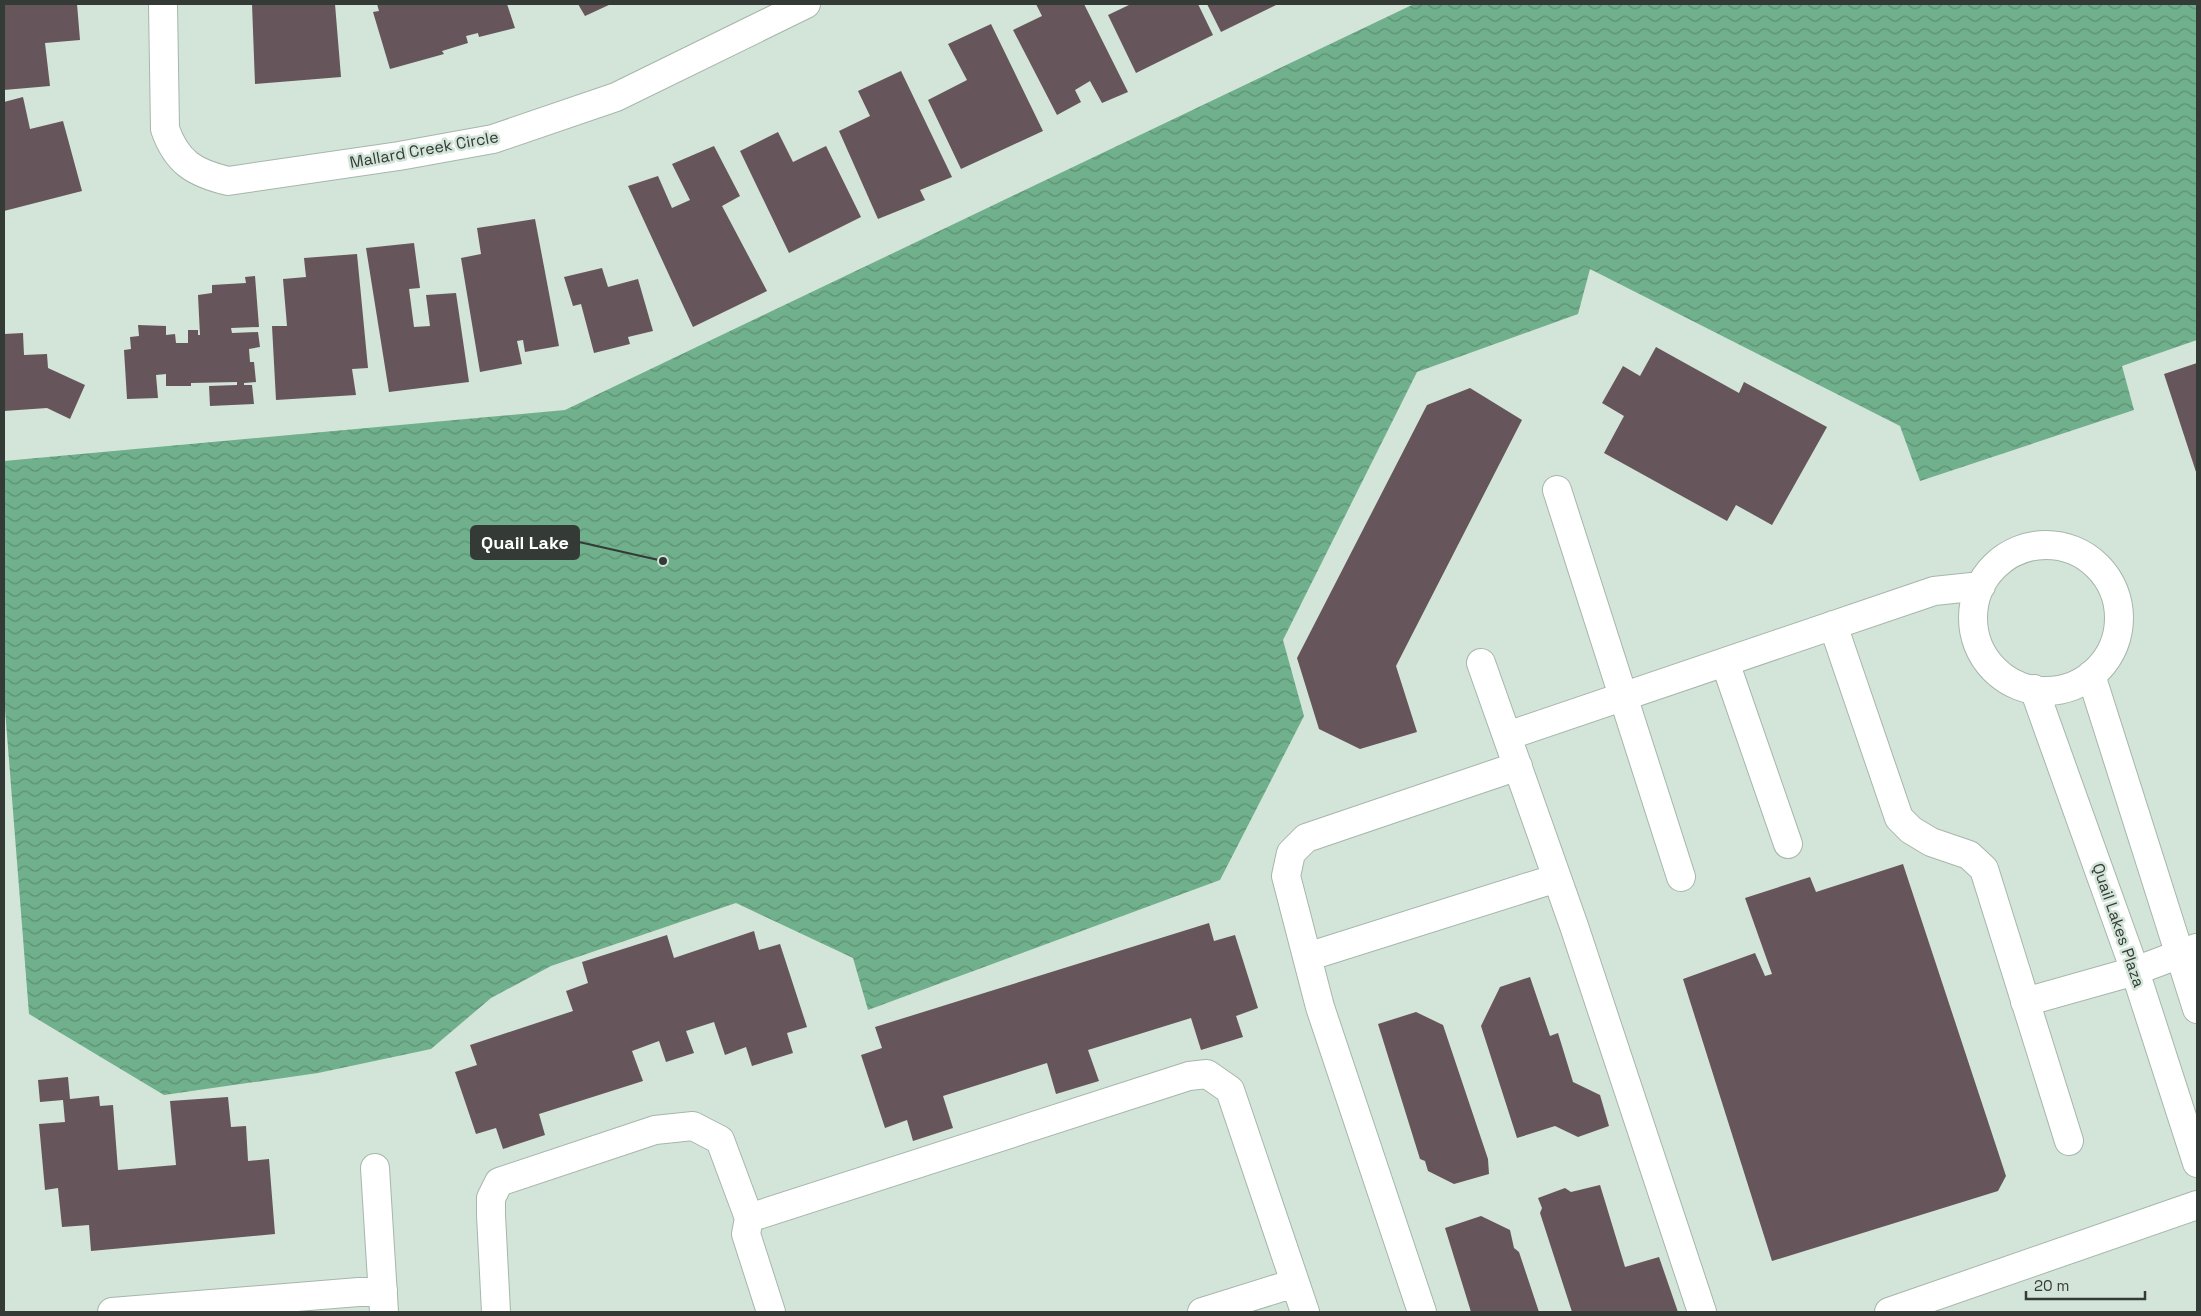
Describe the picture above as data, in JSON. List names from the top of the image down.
{
  "streets": {
    "street": ["Mallard Creek Circle", "Quail Lakes Plaza"]
  },
  "places": ["Quail Lake"],
  "scale_bar": "20 m"
}
